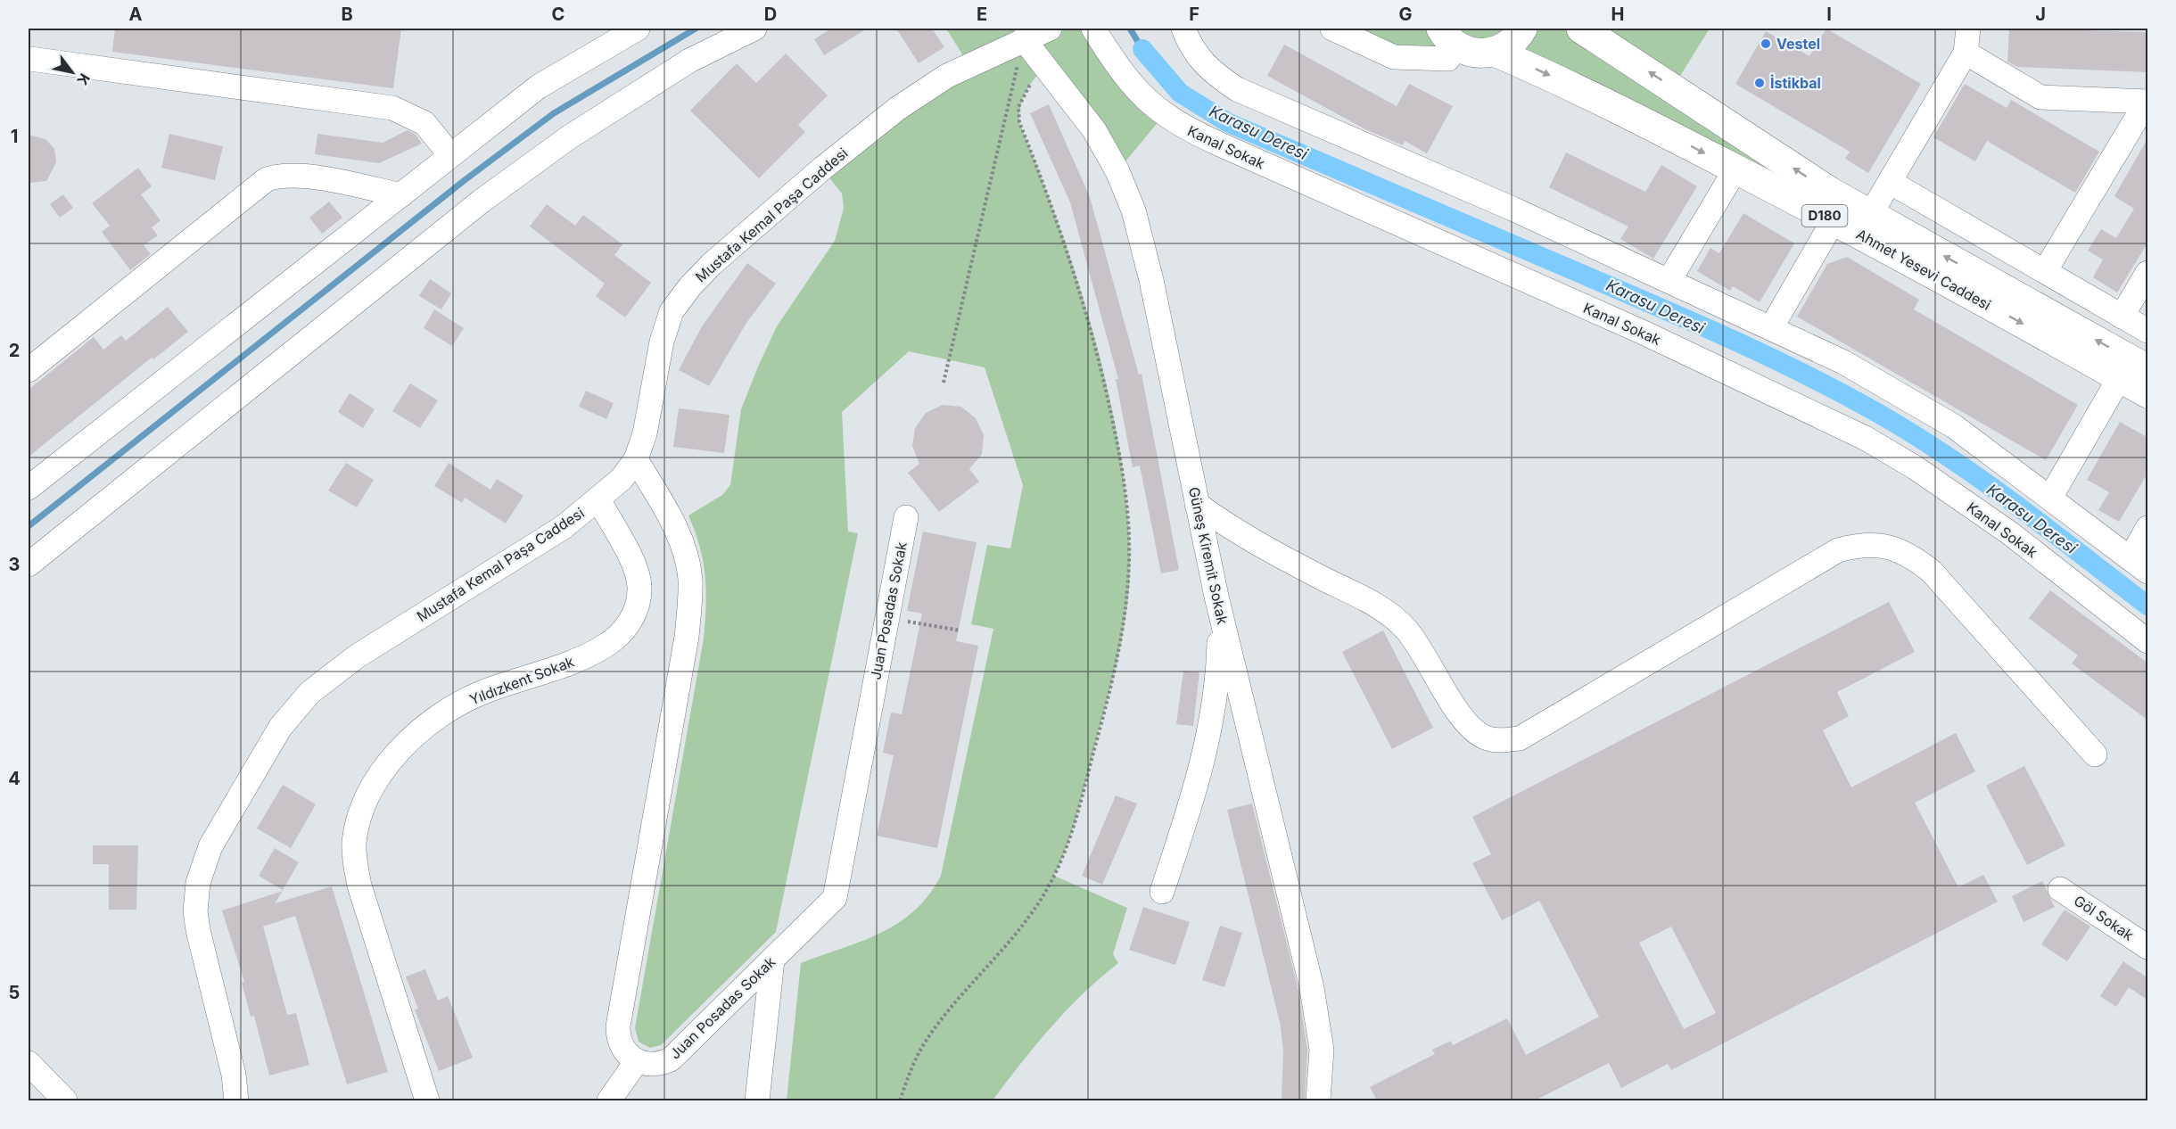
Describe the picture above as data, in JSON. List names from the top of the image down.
{
  "streets": {
    "highway": ["D180", "Ahmet Yesevi Caddesi"],
    "street": [
      "Kanal Sokak",
      "Mustafa Kemal Paşa Caddesi",
      "Güneş Kiremit Sokak",
      "Juan Posadas Sokak",
      "Yıldızkent Sokak",
      "Göl Sokak"
    ]
  },
  "crossings": [
    ["Mustafa Kemal Paşa Caddesi", "Güneş Kiremit Sokak"],
    ["Mustafa Kemal Paşa Caddesi", "Yıldızkent Sokak"]
  ],
  "water": ["Karasu Deresi"],
  "places": ["Vestel", "İstikbal"],
  "north": "bottom right",
  "grid": {
    "columns": [
      "A",
      "B",
      "C",
      "D",
      "E",
      "F",
      "G",
      "H",
      "I",
      "J"
    ],
    "rows": [
      "1",
      "2",
      "3",
      "4",
      "5"
    ]
  }
}
